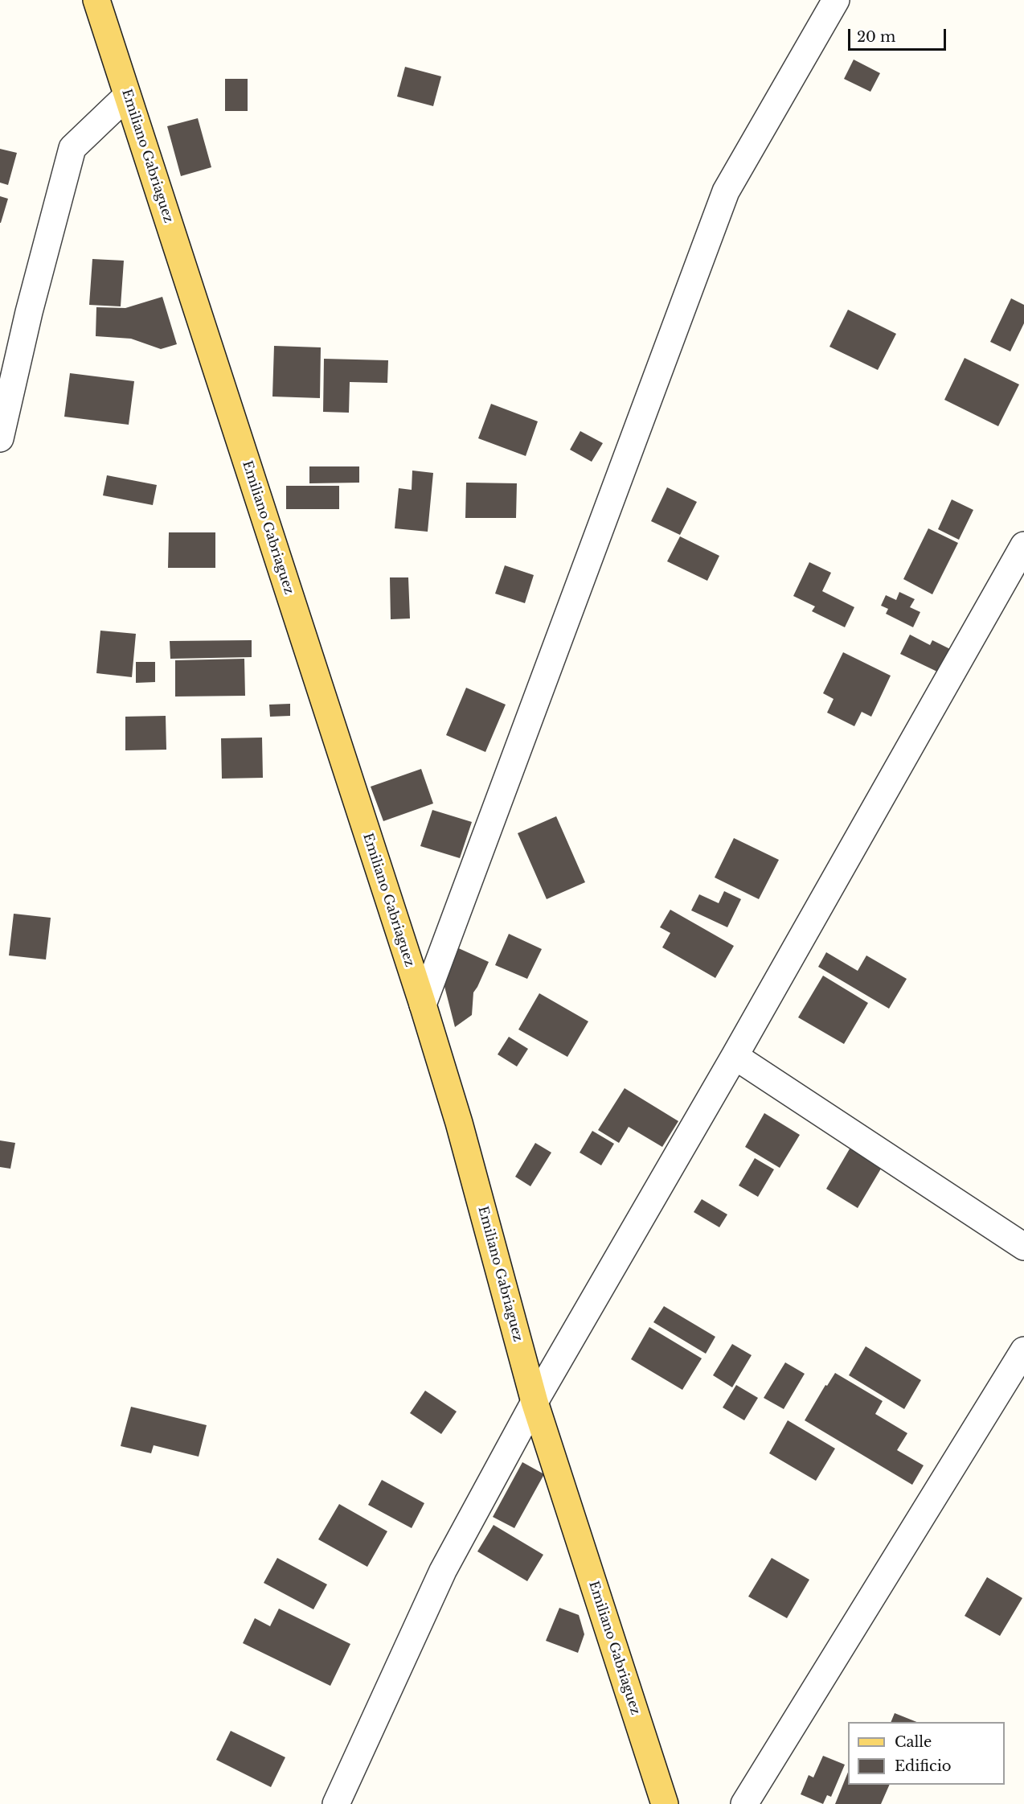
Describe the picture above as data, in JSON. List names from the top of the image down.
{
  "streets": {
    "main road": ["Emiliano Gabriaguez"]
  },
  "legend": ["Calle", "Edificio"],
  "scale_bar": "20 m"
}
